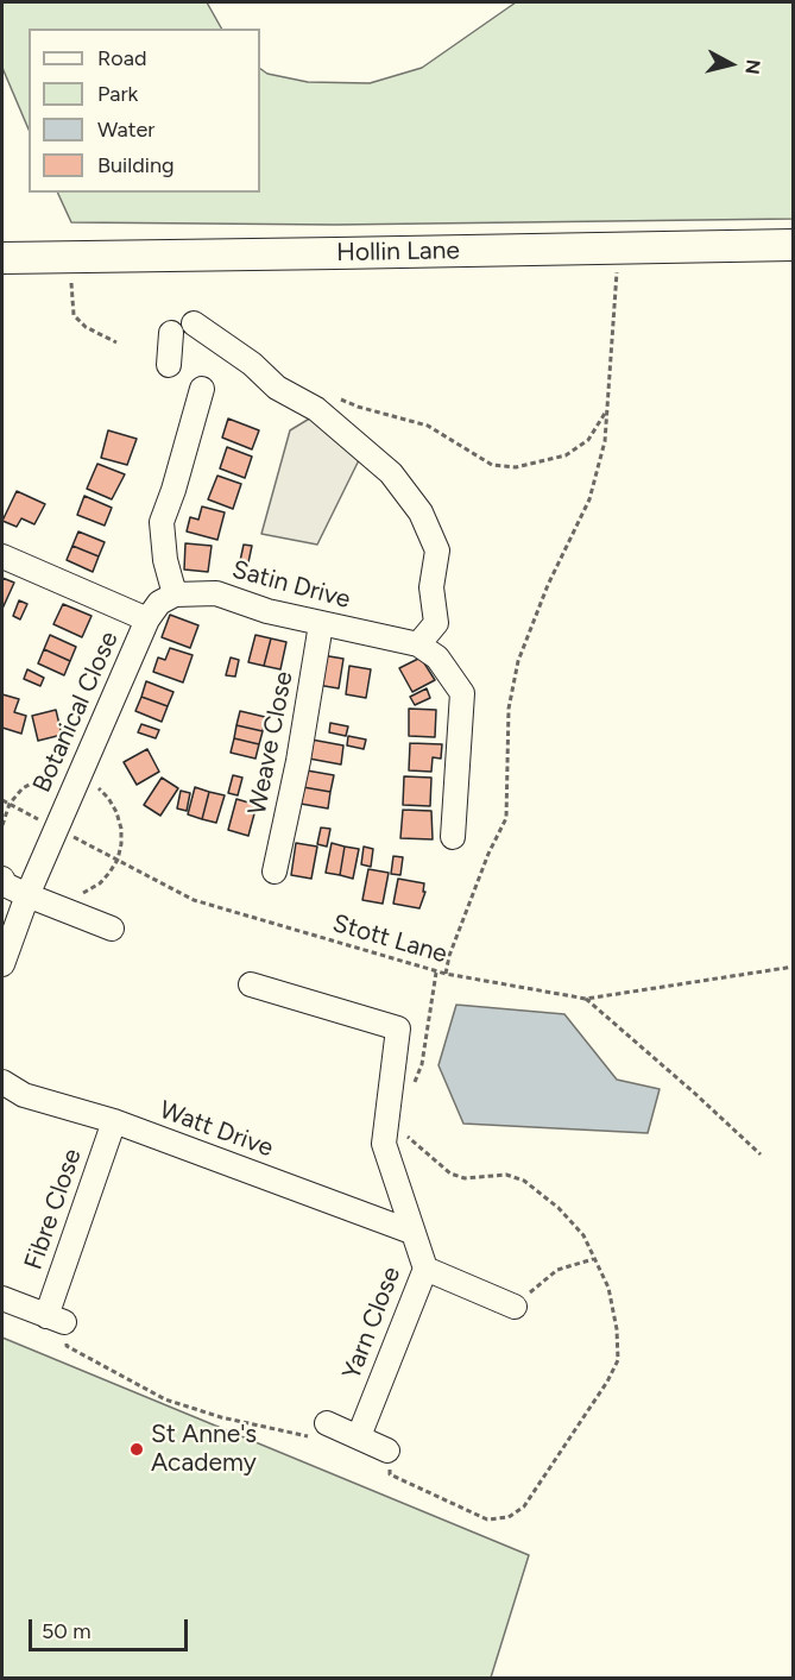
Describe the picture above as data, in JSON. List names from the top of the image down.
{
  "streets": {
    "main road": ["Hollin Lane"],
    "street": [
      "Satin Drive",
      "Botanical Close",
      "Weave Close",
      "Watt Drive",
      "Fibre Close",
      "Yarn Close"
    ],
    "path": ["Stott Lane"]
  },
  "crossings": [
    ["Satin Drive", "Weave Close"],
    ["Botanical Close", "Stott Lane"],
    ["Watt Drive", "Fibre Close"],
    ["Watt Drive", "Yarn Close"]
  ],
  "places": ["St Anne's Academy"],
  "legend": [
    "Road",
    "Park",
    "Water",
    "Building"
  ],
  "scale_bar": "50 m",
  "north": "right"
}
